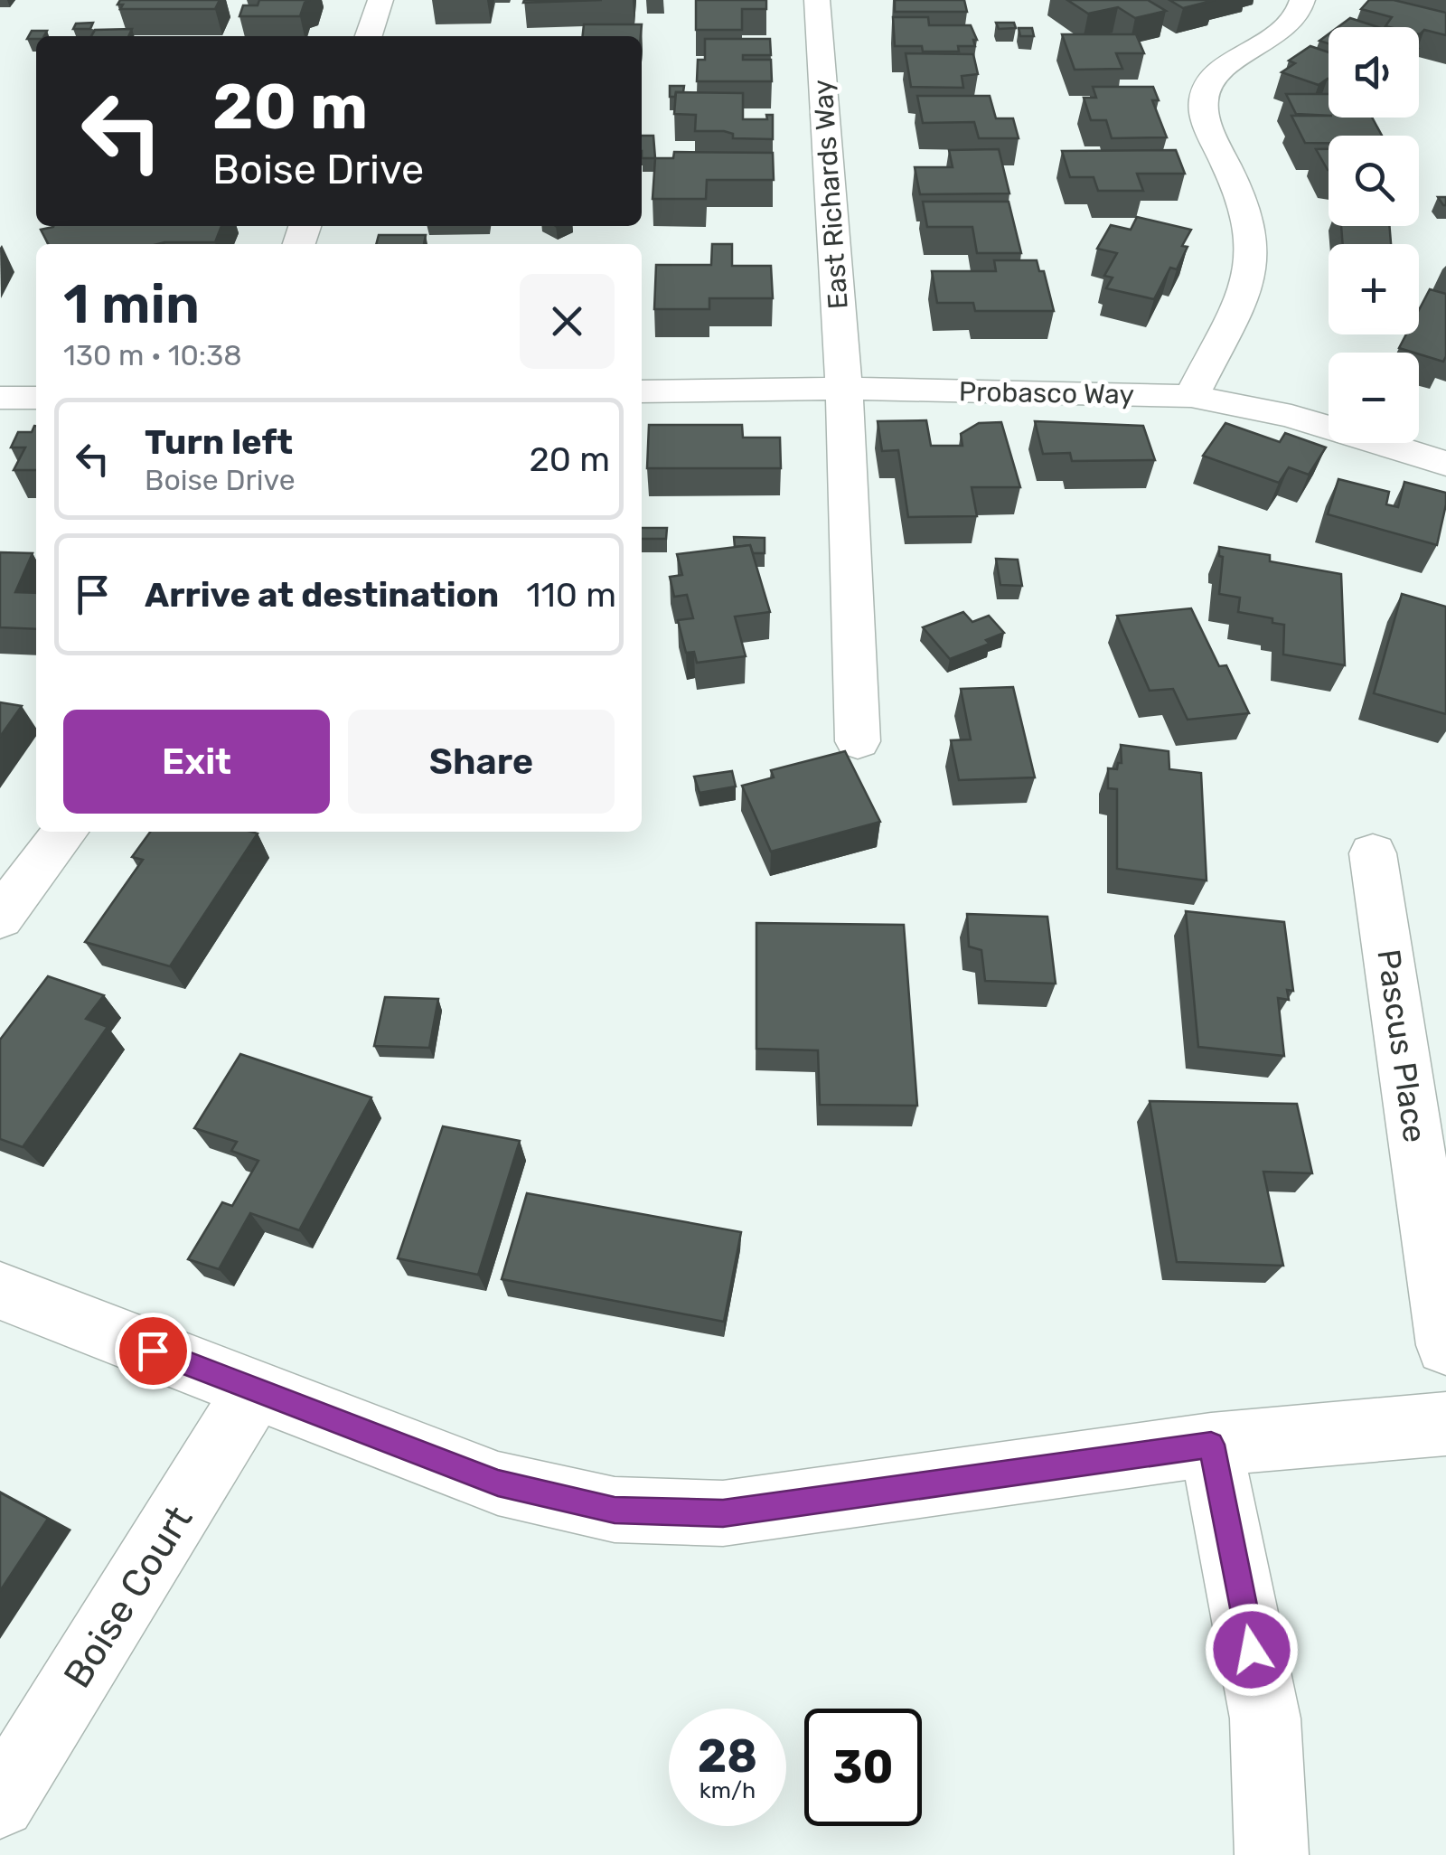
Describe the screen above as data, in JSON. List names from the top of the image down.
{
  "streets": {
    "street": [
      "East Richards Way",
      "Probasco Way",
      "Pascus Place",
      "Boise Court"
    ]
  },
  "crossings": [
    ["East Richards Way", "Probasco Way"]
  ],
  "page": {
    "map_buttons": ["+", "−"],
    "turn": ["20 m", "Boise Drive"],
    "heading": ["1 min", "130 m · 10:38"],
    "list": [
      {
        "name": "Turn left",
        "note": "Boise Drive",
        "value": "20 m"
      },
      {
        "name": "Arrive at destination",
        "value": "110 m"
      }
    ],
    "buttons": ["Exit", "Share"],
    "speed": "28 km/h",
    "limit": "30"
  }
}
